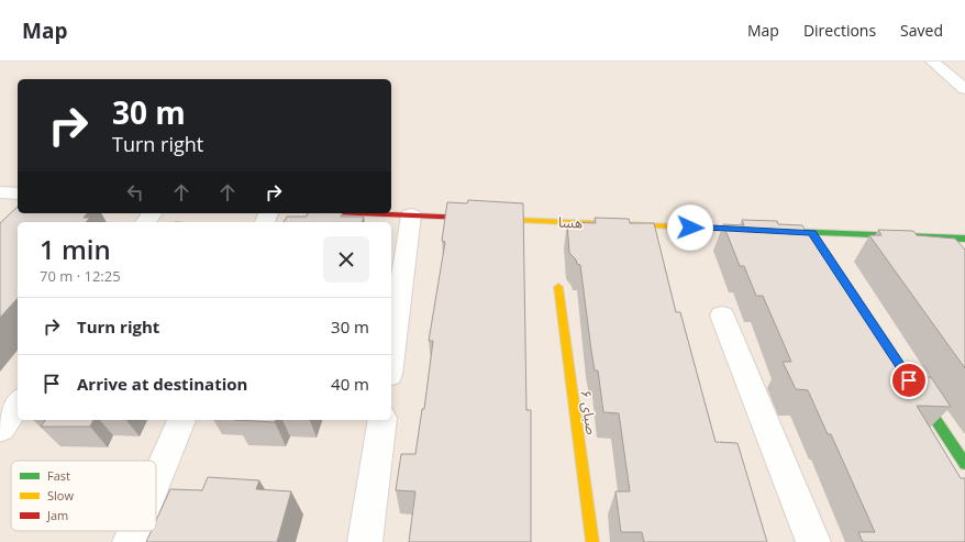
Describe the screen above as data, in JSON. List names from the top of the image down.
{
  "streets": {
    "street": ["هسا", "صبای ۶"]
  },
  "legend": ["Fast", "Slow", "Jam"],
  "page": {
    "header": "Map",
    "nav": ["Map", "Directions", "Saved"],
    "turn": ["30 m", "Turn right"],
    "heading": ["1 min", "70 m · 12:25"],
    "list": [
      {
        "name": "Turn right",
        "value": "30 m"
      },
      {
        "name": "Arrive at destination",
        "value": "40 m"
      }
    ]
  }
}
